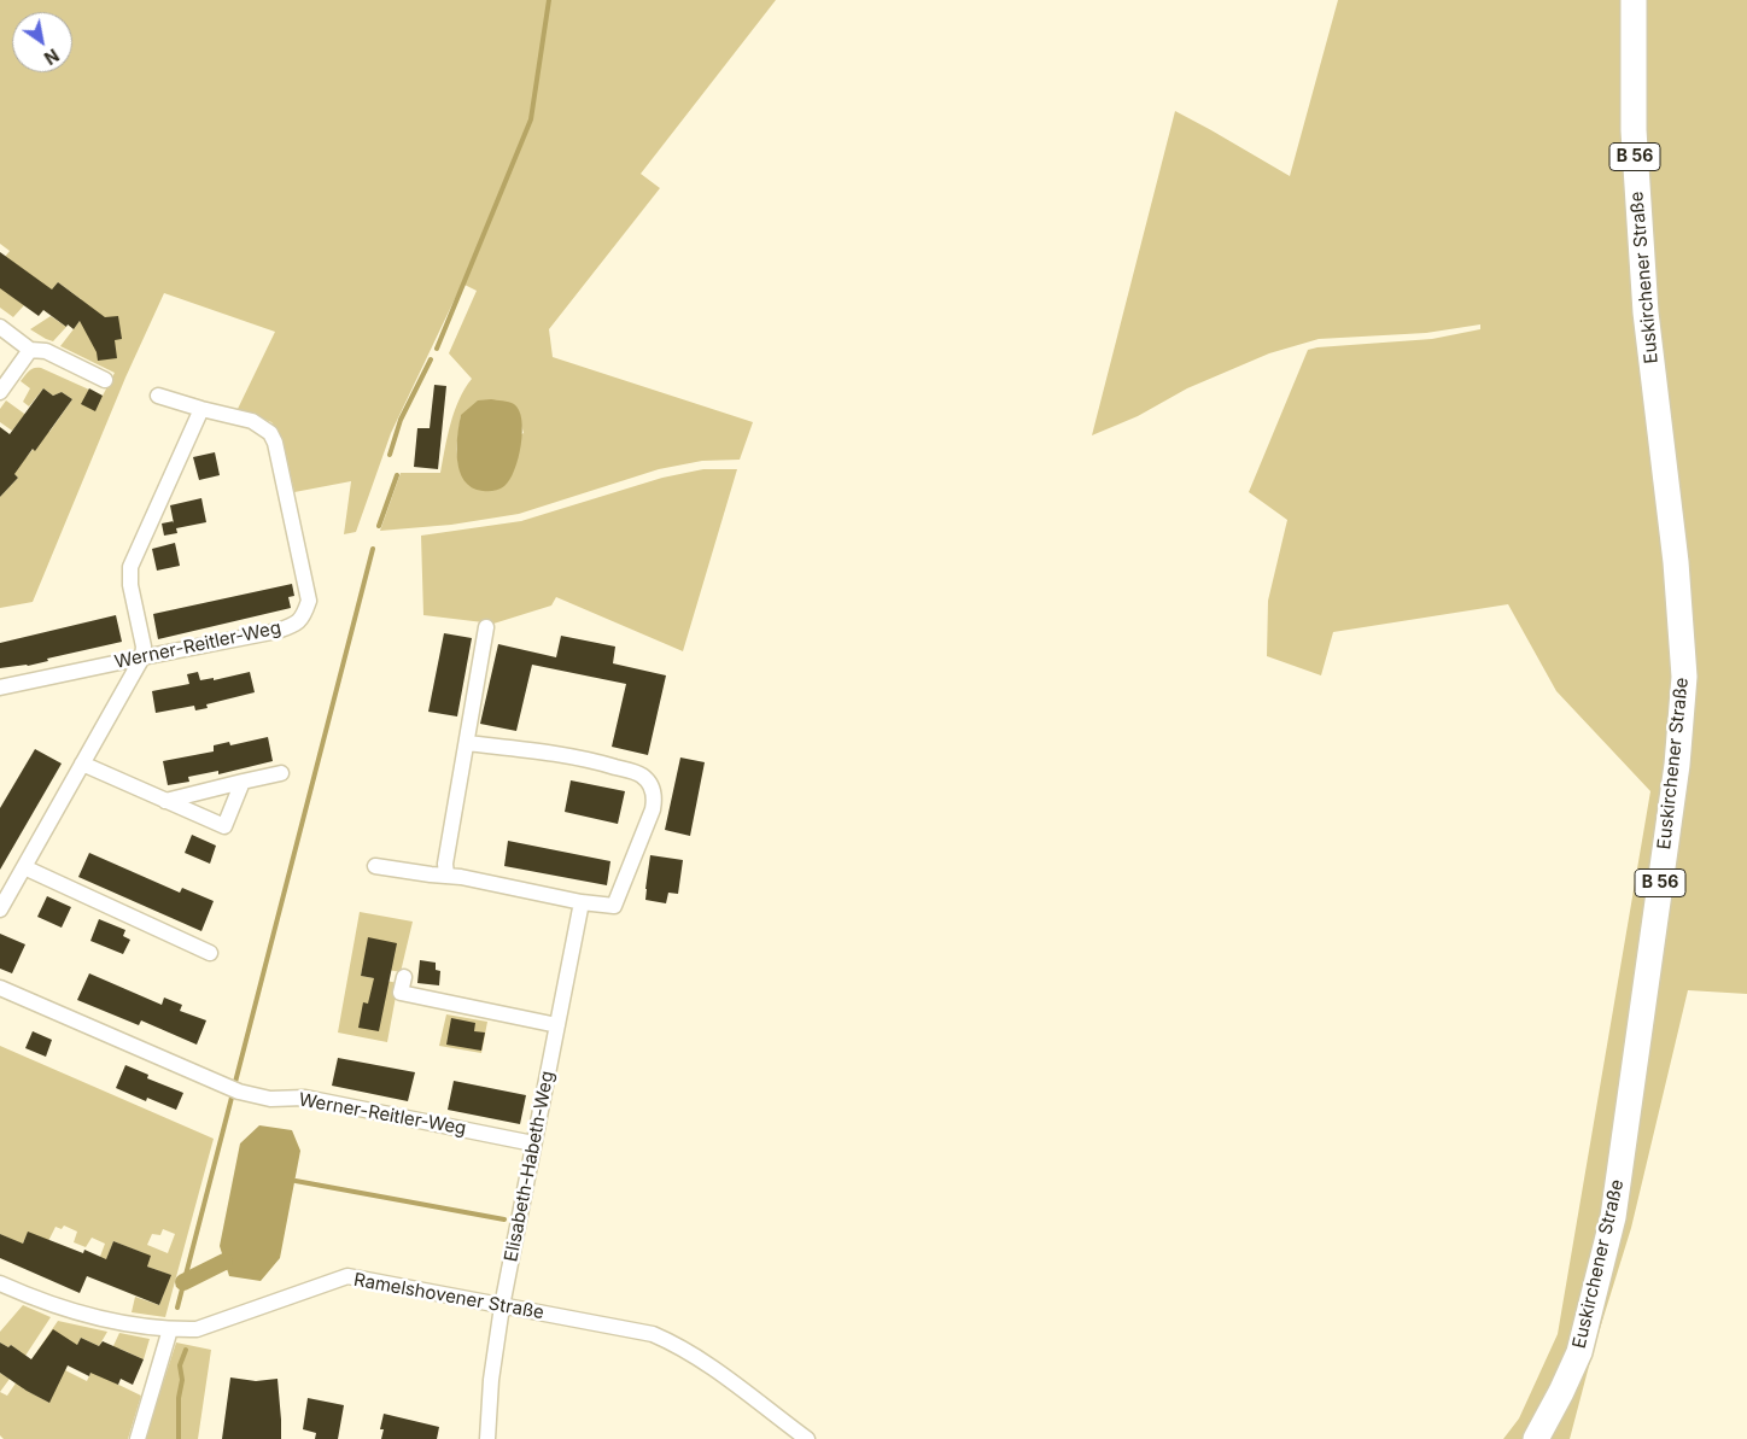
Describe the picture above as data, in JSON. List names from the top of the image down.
{
  "streets": {
    "main road": ["B 56", "Euskirchener Straße"],
    "street": ["Werner-Reitler-Weg", "Elisabeth-Habeth-Weg", "Ramelshovener Straße"]
  },
  "crossings": [
    ["Werner-Reitler-Weg", "Elisabeth-Habeth-Weg"],
    ["Elisabeth-Habeth-Weg", "Ramelshovener Straße"]
  ],
  "north": "bottom right"
}
